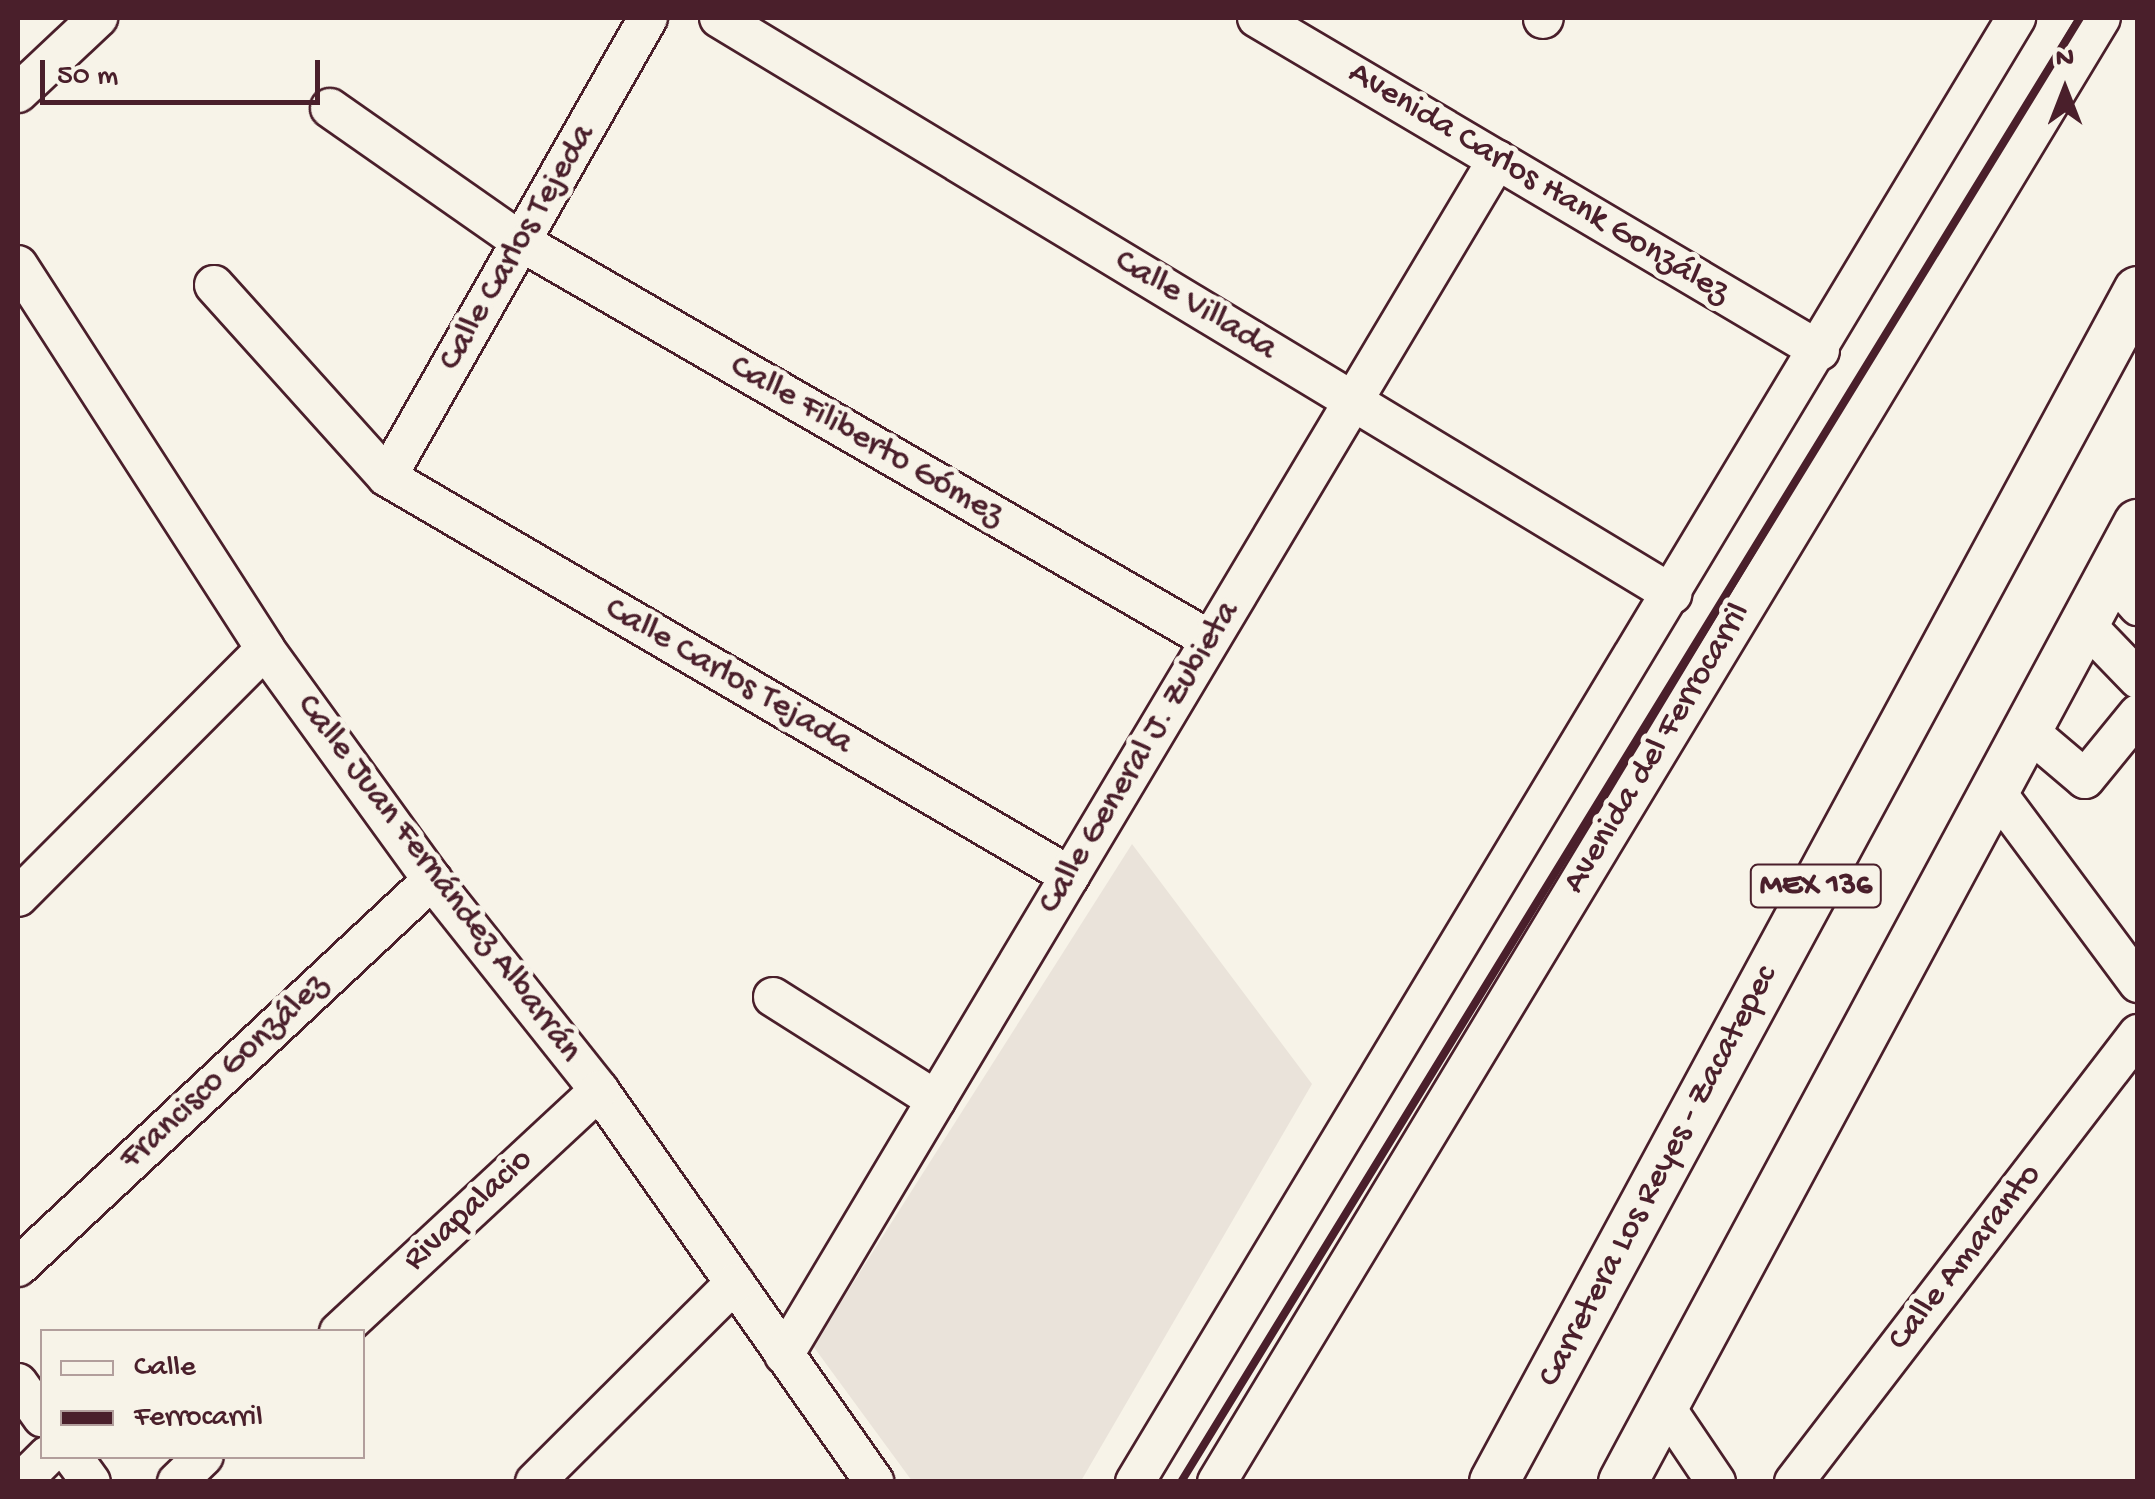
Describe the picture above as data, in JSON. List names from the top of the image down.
{
  "streets": {
    "main road": ["MEX 136", "Carretera Los Reyes - Zacatepec"],
    "street": [
      "Avenida Carlos Hank González",
      "Calle Carlos Tejeda",
      "Calle Villada",
      "Calle Filiberto Gómez",
      "Calle Carlos Tejada",
      "Avenida del Ferrocarril",
      "Calle General J. Zubieta",
      "Calle Juan Fernández Albarrán",
      "Francisco González",
      "Rivapalacio",
      "Calle Amaranto"
    ]
  },
  "crossings": [
    ["Avenida Carlos Hank González", "Avenida del Ferrocarril"],
    ["Avenida Carlos Hank González", "Calle General J. Zubieta"],
    ["Calle Carlos Tejeda", "Calle Filiberto Gómez"],
    ["Calle Carlos Tejeda", "Calle Carlos Tejada"],
    ["Calle Villada", "Avenida del Ferrocarril"],
    ["Calle Villada", "Calle General J. Zubieta"],
    ["Calle Filiberto Gómez", "Calle General J. Zubieta"],
    ["Calle Carlos Tejada", "Calle General J. Zubieta"],
    ["Calle General J. Zubieta", "Calle Juan Fernández Albarrán"],
    ["Calle Juan Fernández Albarrán", "Francisco González"],
    ["Calle Juan Fernández Albarrán", "Rivapalacio"]
  ],
  "legend": ["Calle", "Ferrocarril"],
  "scale_bar": "50 m",
  "north": "top"
}
